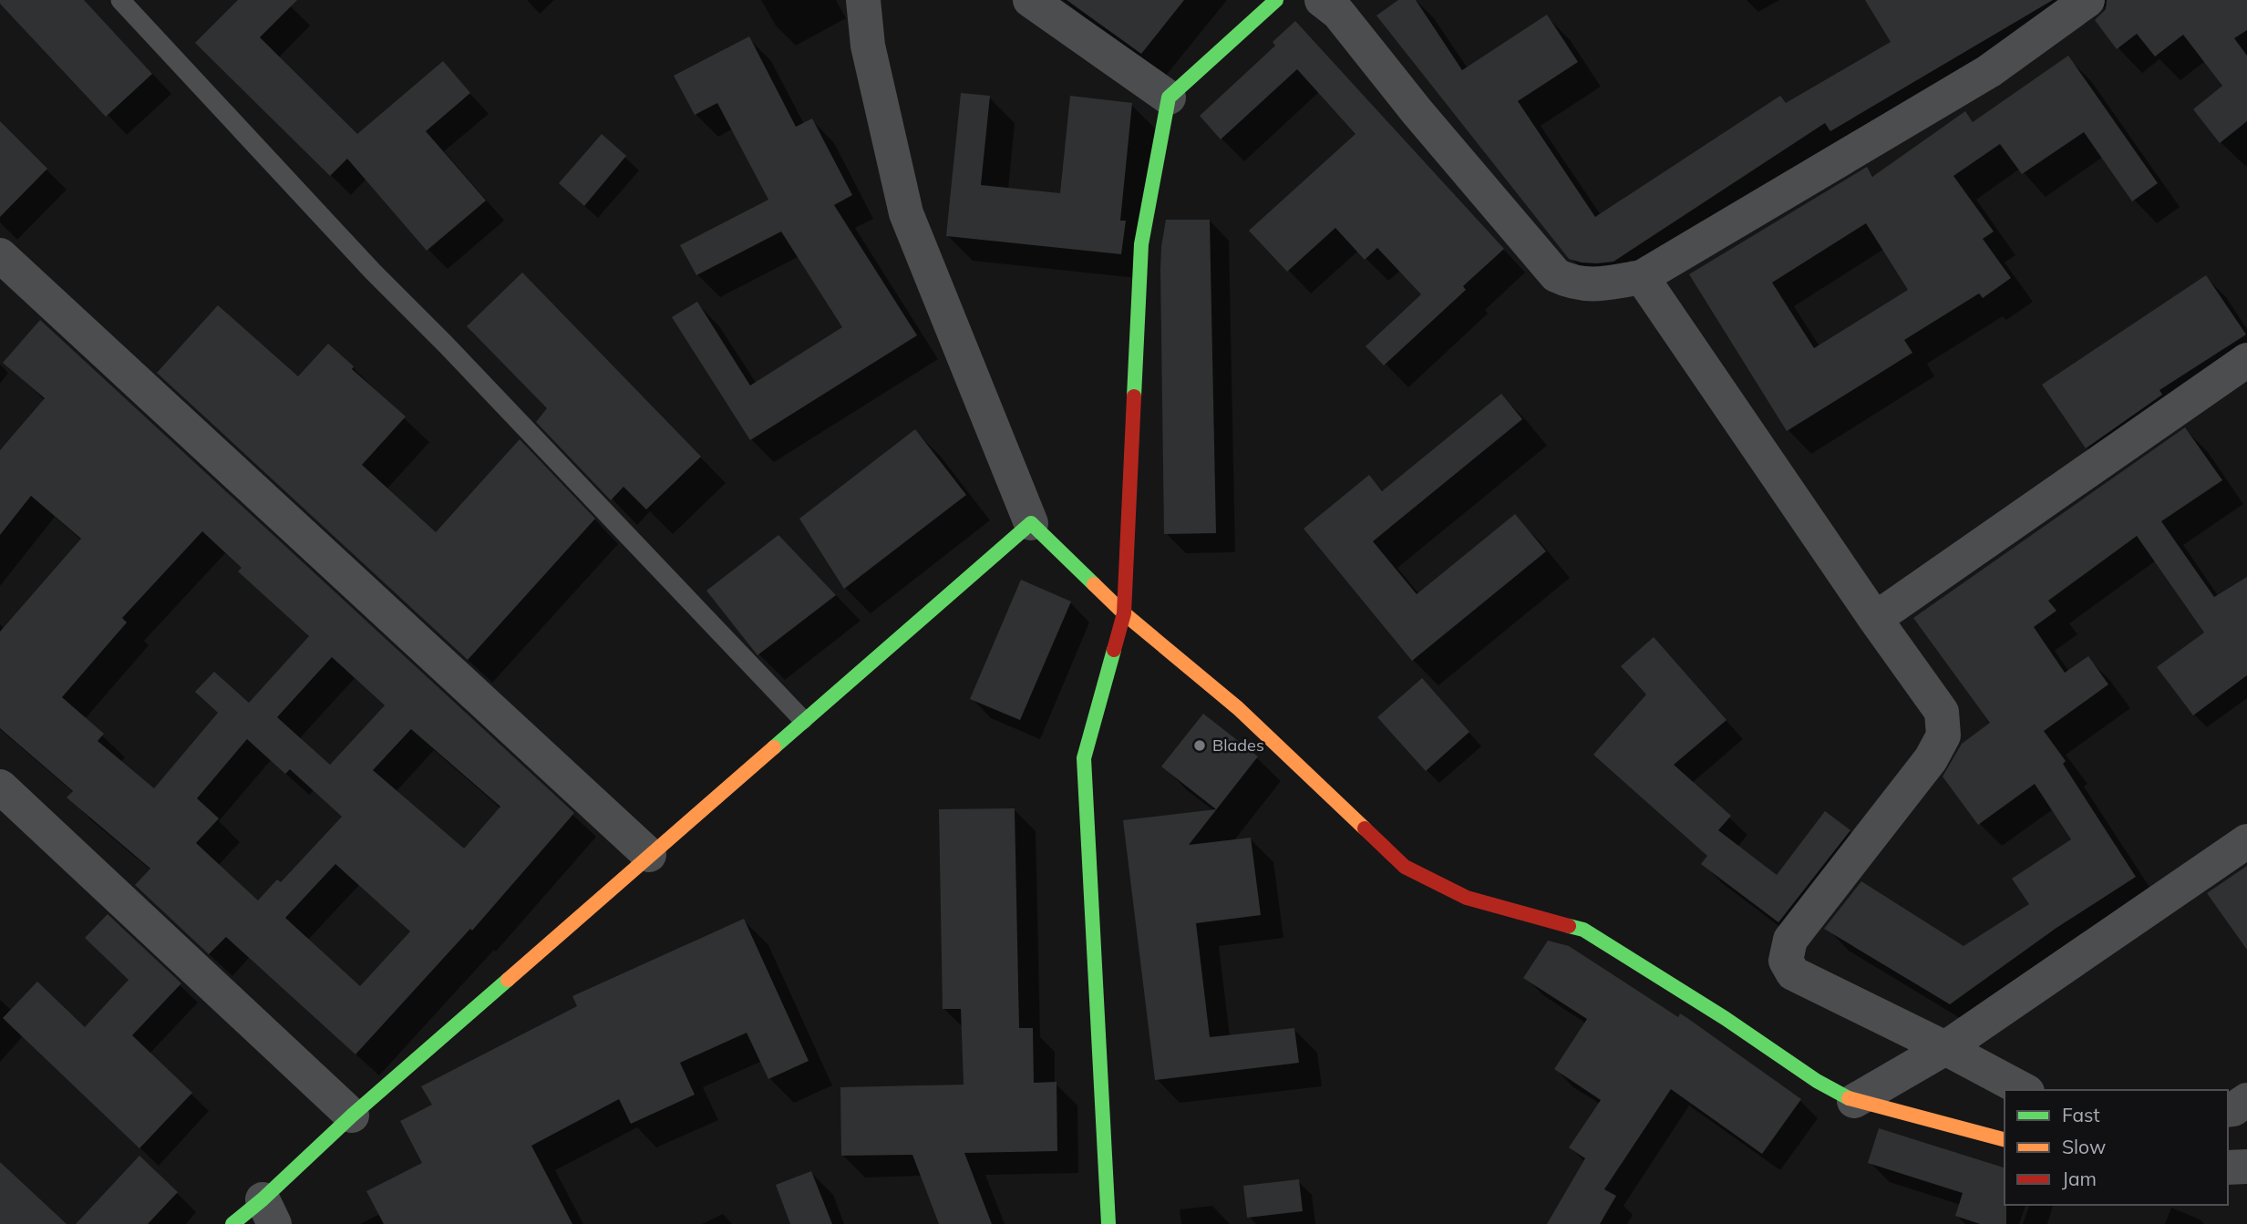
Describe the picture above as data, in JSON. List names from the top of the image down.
{
  "places": ["Blades"],
  "legend": ["Fast", "Slow", "Jam"]
}
